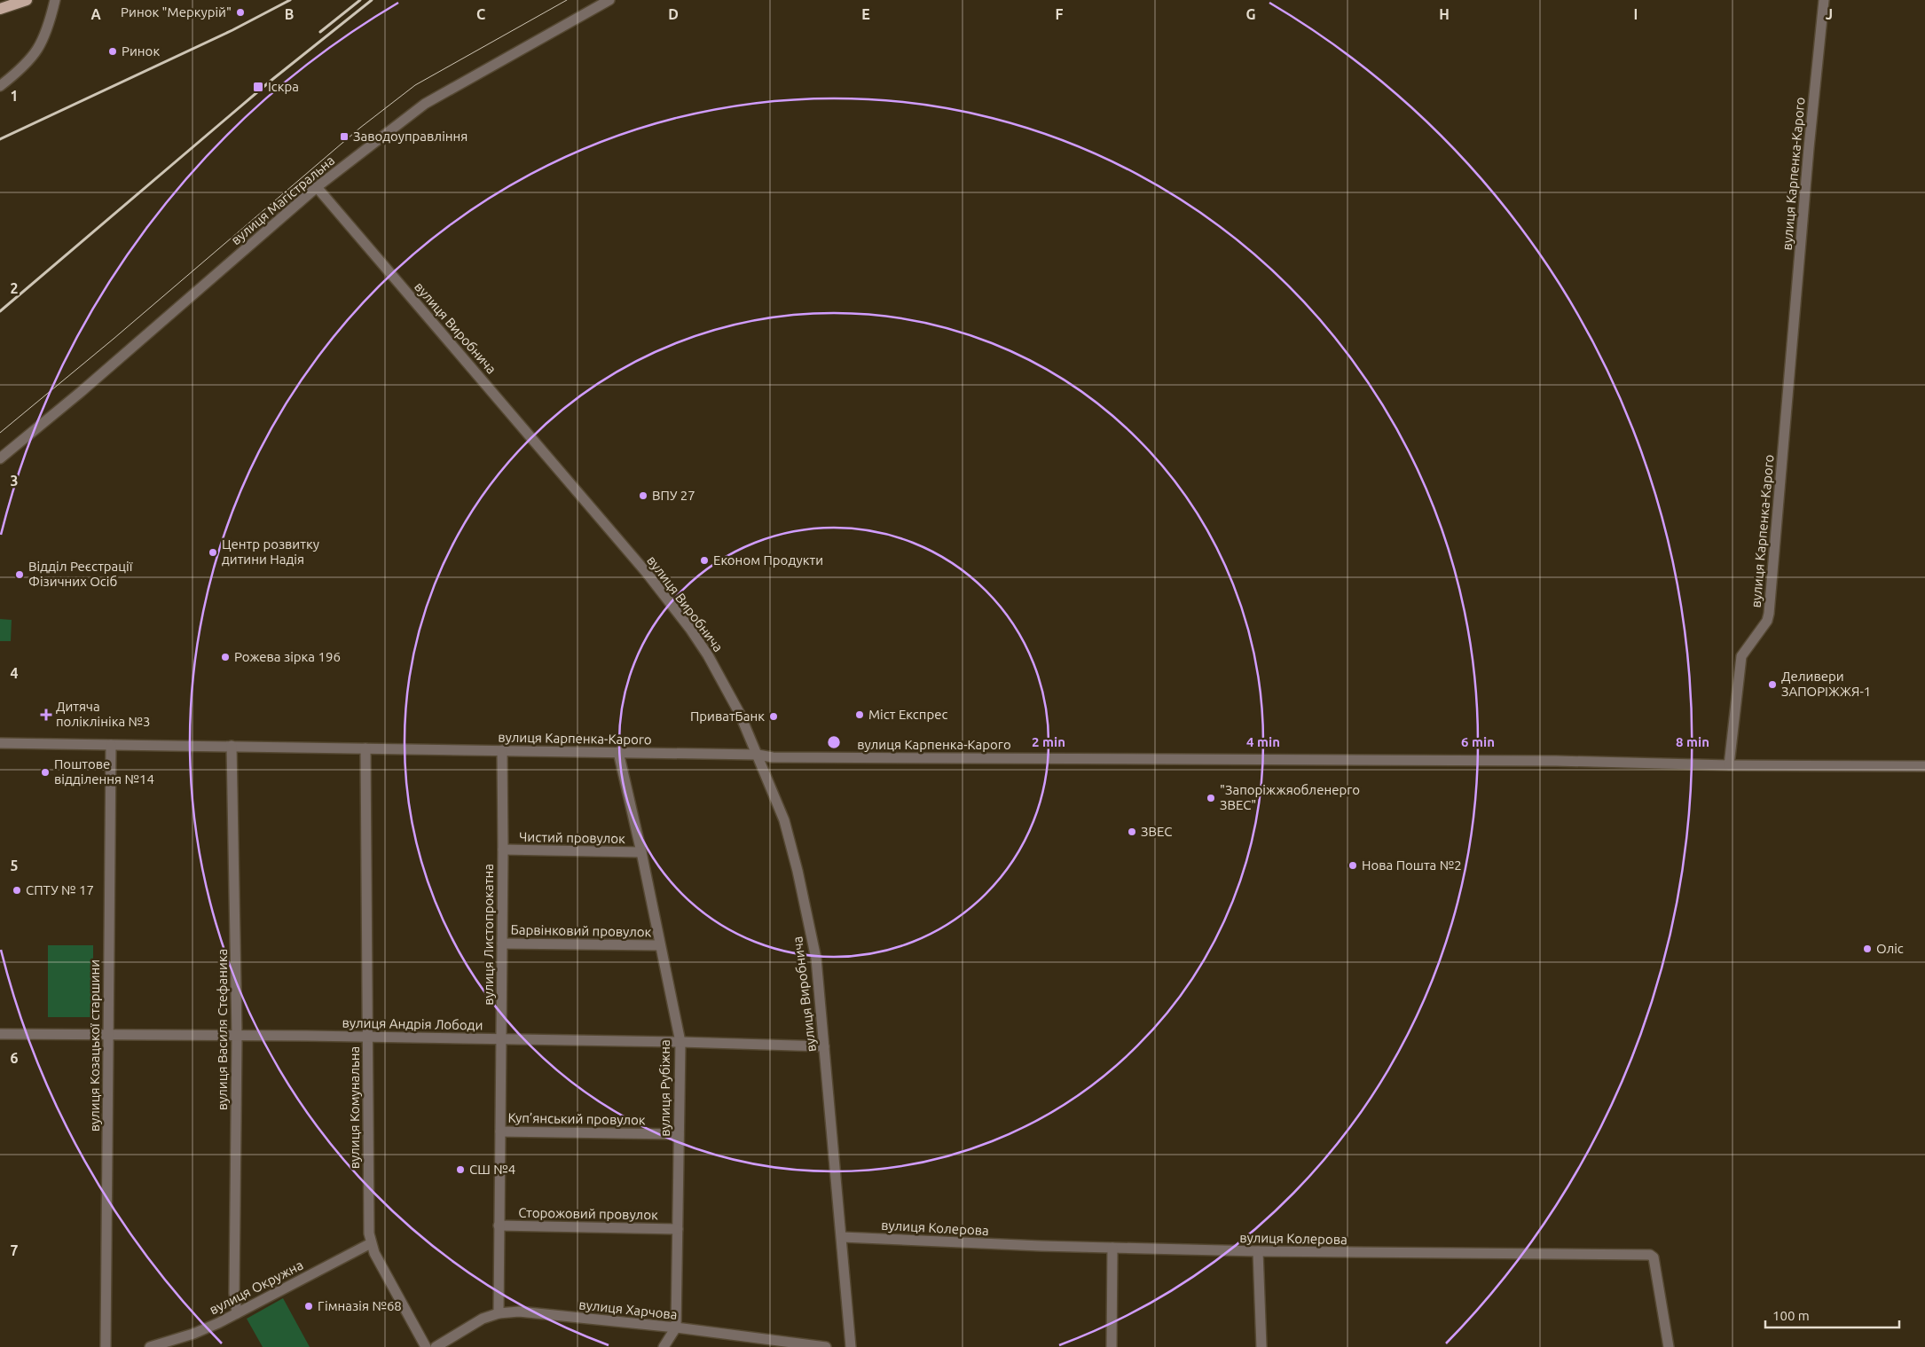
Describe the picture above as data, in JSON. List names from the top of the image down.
{
  "streets": {
    "street": [
      "вулиця Карпенка-Карого",
      "вулиця Магістральна",
      "вулиця Виробнича",
      "Чистий провулок",
      "Барвінковий провулок",
      "вулиця Листопрокатна",
      "вулиця Андрія Лободи",
      "вулиця Василя Стефаника",
      "вулиця Козацької старшини",
      "вулиця Рубіжна",
      "вулиця Комунальна",
      "Куп’янський провулок",
      "Сторожовий провулок",
      "вулиця Колерова",
      "вулиця Окружна",
      "вулиця Харчова"
    ]
  },
  "crossings": [
    ["вулиця Карпенка-Карого", "вулиця Виробнича"],
    ["вулиця Карпенка-Карого", "вулиця Листопрокатна"],
    ["вулиця Карпенка-Карого", "вулиця Василя Стефаника"],
    ["вулиця Карпенка-Карого", "вулиця Козацької старшини"],
    ["вулиця Карпенка-Карого", "вулиця Рубіжна"],
    ["вулиця Карпенка-Карого", "вулиця Комунальна"],
    ["вулиця Магістральна", "вулиця Виробнича"],
    ["вулиця Виробнича", "вулиця Андрія Лободи"],
    ["вулиця Виробнича", "вулиця Колерова"],
    ["Чистий провулок", "вулиця Листопрокатна"],
    ["Чистий провулок", "вулиця Рубіжна"],
    ["Барвінковий провулок", "вулиця Листопрокатна"],
    ["Барвінковий провулок", "вулиця Рубіжна"],
    ["вулиця Листопрокатна", "вулиця Андрія Лободи"],
    ["вулиця Листопрокатна", "Куп’янський провулок"],
    ["вулиця Листопрокатна", "Сторожовий провулок"],
    ["вулиця Листопрокатна", "вулиця Харчова"],
    ["вулиця Андрія Лободи", "вулиця Василя Стефаника"],
    ["вулиця Андрія Лободи", "вулиця Козацької старшини"],
    ["вулиця Андрія Лободи", "вулиця Рубіжна"],
    ["вулиця Андрія Лободи", "вулиця Комунальна"],
    ["вулиця Василя Стефаника", "вулиця Окружна"],
    ["вулиця Рубіжна", "Куп’янський провулок"],
    ["вулиця Рубіжна", "Сторожовий провулок"],
    ["вулиця Рубіжна", "вулиця Харчова"],
    ["вулиця Комунальна", "вулиця Окружна"]
  ],
  "places": {
    "other": [
      "Ринок \"Меркурій\"",
      "Ринок",
      "ВПУ 27",
      "Центр розвитку дитини Надія",
      "Економ Продукти",
      "Відділ Реєстрації Фізичних Осіб",
      "Рожева зірка 196",
      "Деливери ЗАПОРІЖЖЯ-1",
      "Мiст Експрес",
      "ПриватБанк",
      "Поштове відділення №14",
      "\"Запоріжжяобленерго ЗВЕС\"",
      "ЗВЕС",
      "Нова Пошта №2",
      "СПТУ № 17",
      "Оліс",
      "СШ №4",
      "Гімназія №68"
    ],
    "transit": ["Іскра", "Заводоуправління"],
    "health": ["Дитяча поліклініка №3"]
  },
  "scale_bar": "100 m",
  "grid": {
    "columns": [
      "A",
      "B",
      "C",
      "D",
      "E",
      "F",
      "G",
      "H",
      "I",
      "J"
    ],
    "rows": [
      "1",
      "2",
      "3",
      "4",
      "5",
      "6",
      "7"
    ]
  },
  "rings": [
    "2 min",
    "4 min",
    "6 min",
    "8 min"
  ]
}
